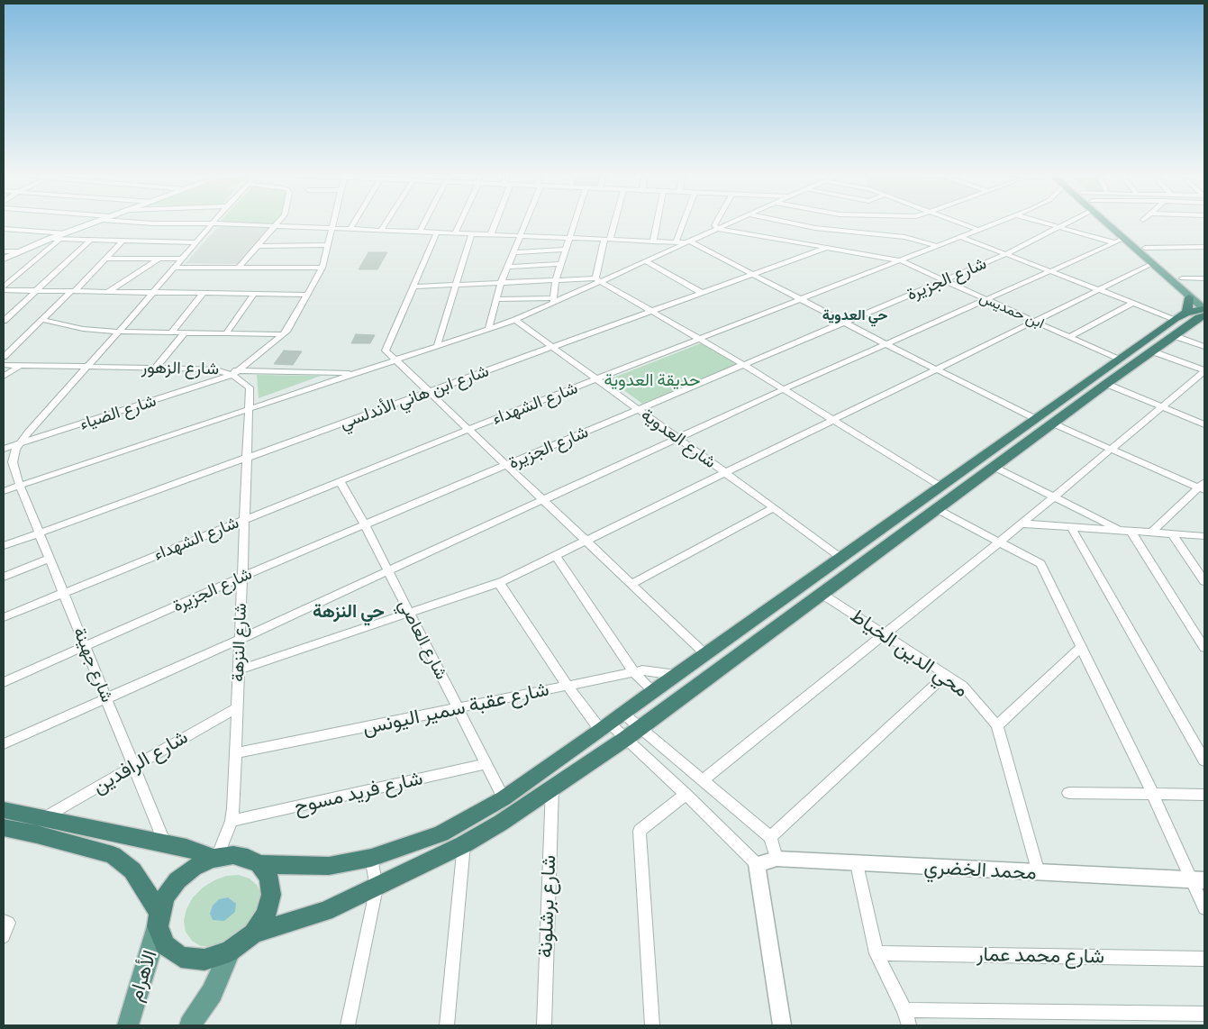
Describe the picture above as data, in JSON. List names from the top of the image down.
{
  "streets": {
    "main road": ["الأهرام"],
    "street": [
      "شارع الجزيرة",
      "ابن حمديس",
      "شارع الزهور",
      "شارع ابن هاني الأندلسي",
      "شارع الشهداء",
      "شارع الضياء",
      "شارع العدوية",
      "شارع العاصي",
      "شارع النزهة",
      "محي الدين الخياط",
      "شارع جهينة",
      "شارع عقبة سمير اليونس",
      "شارع الرافدين",
      "شارع فريد مسوح",
      "محمد الخضري",
      "شارع برشلونة",
      "شارع محمد عمار"
    ]
  },
  "crossings": [
    ["شارع الجزيرة", "ابن حمديس"],
    ["شارع الجزيرة", "شارع العدوية"],
    ["شارع الجزيرة", "شارع العاصي"],
    ["شارع الجزيرة", "شارع النزهة"],
    ["شارع الجزيرة", "شارع جهينة"],
    ["ابن حمديس", "شارع ابن هاني الأندلسي"],
    ["ابن حمديس", "شارع الشهداء"],
    ["شارع الزهور", "شارع الضياء"],
    ["شارع الزهور", "شارع النزهة"],
    ["شارع ابن هاني الأندلسي", "شارع العدوية"],
    ["شارع ابن هاني الأندلسي", "شارع النزهة"],
    ["شارع ابن هاني الأندلسي", "شارع جهينة"],
    ["شارع الشهداء", "شارع العدوية"],
    ["شارع الشهداء", "شارع العاصي"],
    ["شارع الشهداء", "شارع النزهة"],
    ["شارع الشهداء", "شارع جهينة"],
    ["شارع الضياء", "شارع النزهة"],
    ["شارع الضياء", "شارع جهينة"],
    ["شارع العاصي", "شارع عقبة سمير اليونس"],
    ["شارع العاصي", "شارع فريد مسوح"],
    ["شارع النزهة", "شارع عقبة سمير اليونس"],
    ["شارع النزهة", "شارع الرافدين"],
    ["شارع النزهة", "شارع فريد مسوح"],
    ["شارع النزهة", "الأهرام"],
    ["محي الدين الخياط", "محمد الخضري"],
    ["شارع جهينة", "شارع الرافدين"]
  ],
  "districts": ["حي العدوية", "حي النزهة"],
  "parks": ["حديقة العدوية"]
}
